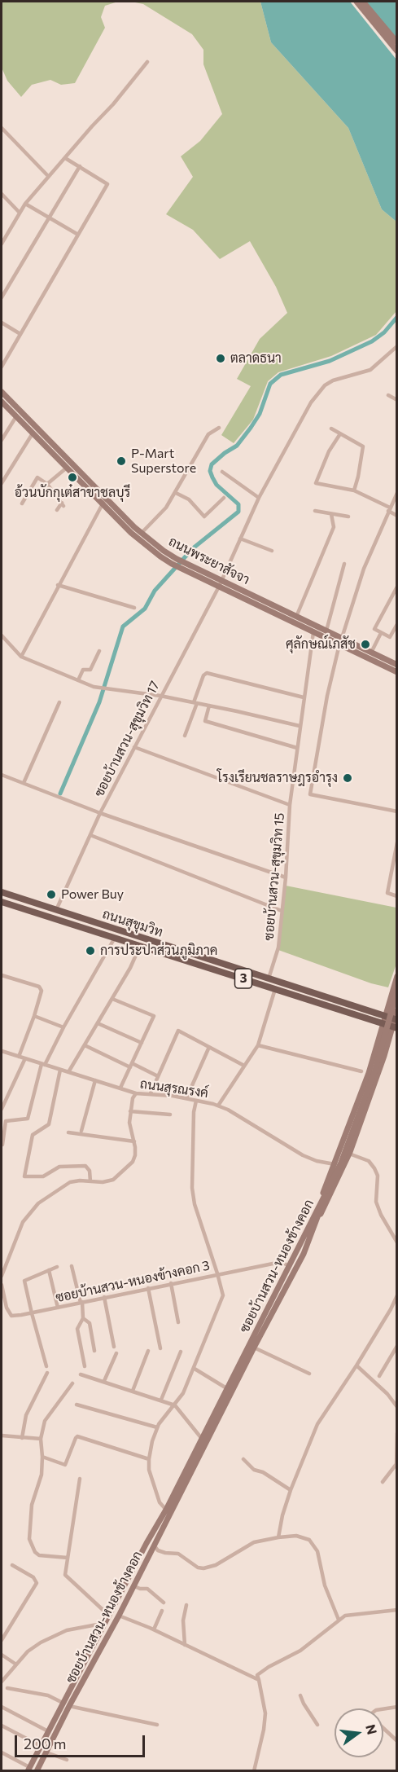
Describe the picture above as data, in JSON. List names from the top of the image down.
{
  "streets": {
    "main road": [
      "ถนนพระยาสัจจา",
      "ถนนสุขุมวิท",
      "3",
      "ซอยบ้านสวน-หนองข้างคอก"
    ],
    "street": [
      "ซอยบ้านสวน-สุขุมวิท 17",
      "ซอยบ้านสวน-สุขุมวิท 15",
      "ถนนสุรณรงค์",
      "ซอยบ้านสวน-หนองข้างคอก 3"
    ]
  },
  "crossings": [
    ["ถนนพระยาสัจจา", "ซอยบ้านสวน-สุขุมวิท 17"],
    ["ถนนพระยาสัจจา", "ซอยบ้านสวน-สุขุมวิท 15"],
    ["ซอยบ้านสวน-สุขุมวิท 17", "ถนนสุขุมวิท"],
    ["ซอยบ้านสวน-สุขุมวิท 15", "ถนนสุขุมวิท"],
    ["ซอยบ้านสวน-หนองข้างคอก", "ซอยบ้านสวน-หนองข้างคอก 3"]
  ],
  "places": [
    "ตลาดธนา",
    "P-Mart Superstore",
    "อ้วนบักกุเต๋สาขาชลบุรี",
    "ศุลักษณ์เภสัช",
    "โรงเรียนชลราษฎรอำรุง",
    "Power Buy",
    "การประปาส่วนภูมิภาค"
  ],
  "scale_bar": "200 m",
  "north": "right"
}
